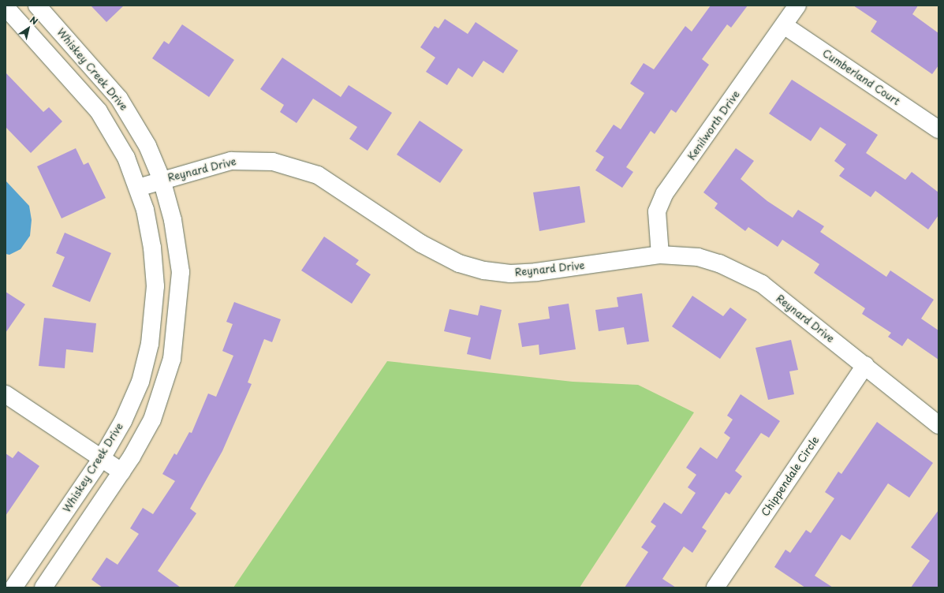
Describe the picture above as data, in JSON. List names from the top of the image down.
{
  "streets": {
    "street": [
      "Whiskey Creek Drive",
      "Cumberland Court",
      "Kenilworth Drive",
      "Reynard Drive",
      "Chippendale Circle"
    ]
  },
  "crossings": [
    ["Whiskey Creek Drive", "Reynard Drive"],
    ["Cumberland Court", "Kenilworth Drive"],
    ["Kenilworth Drive", "Reynard Drive"],
    ["Reynard Drive", "Chippendale Circle"]
  ],
  "north": "top right"
}
